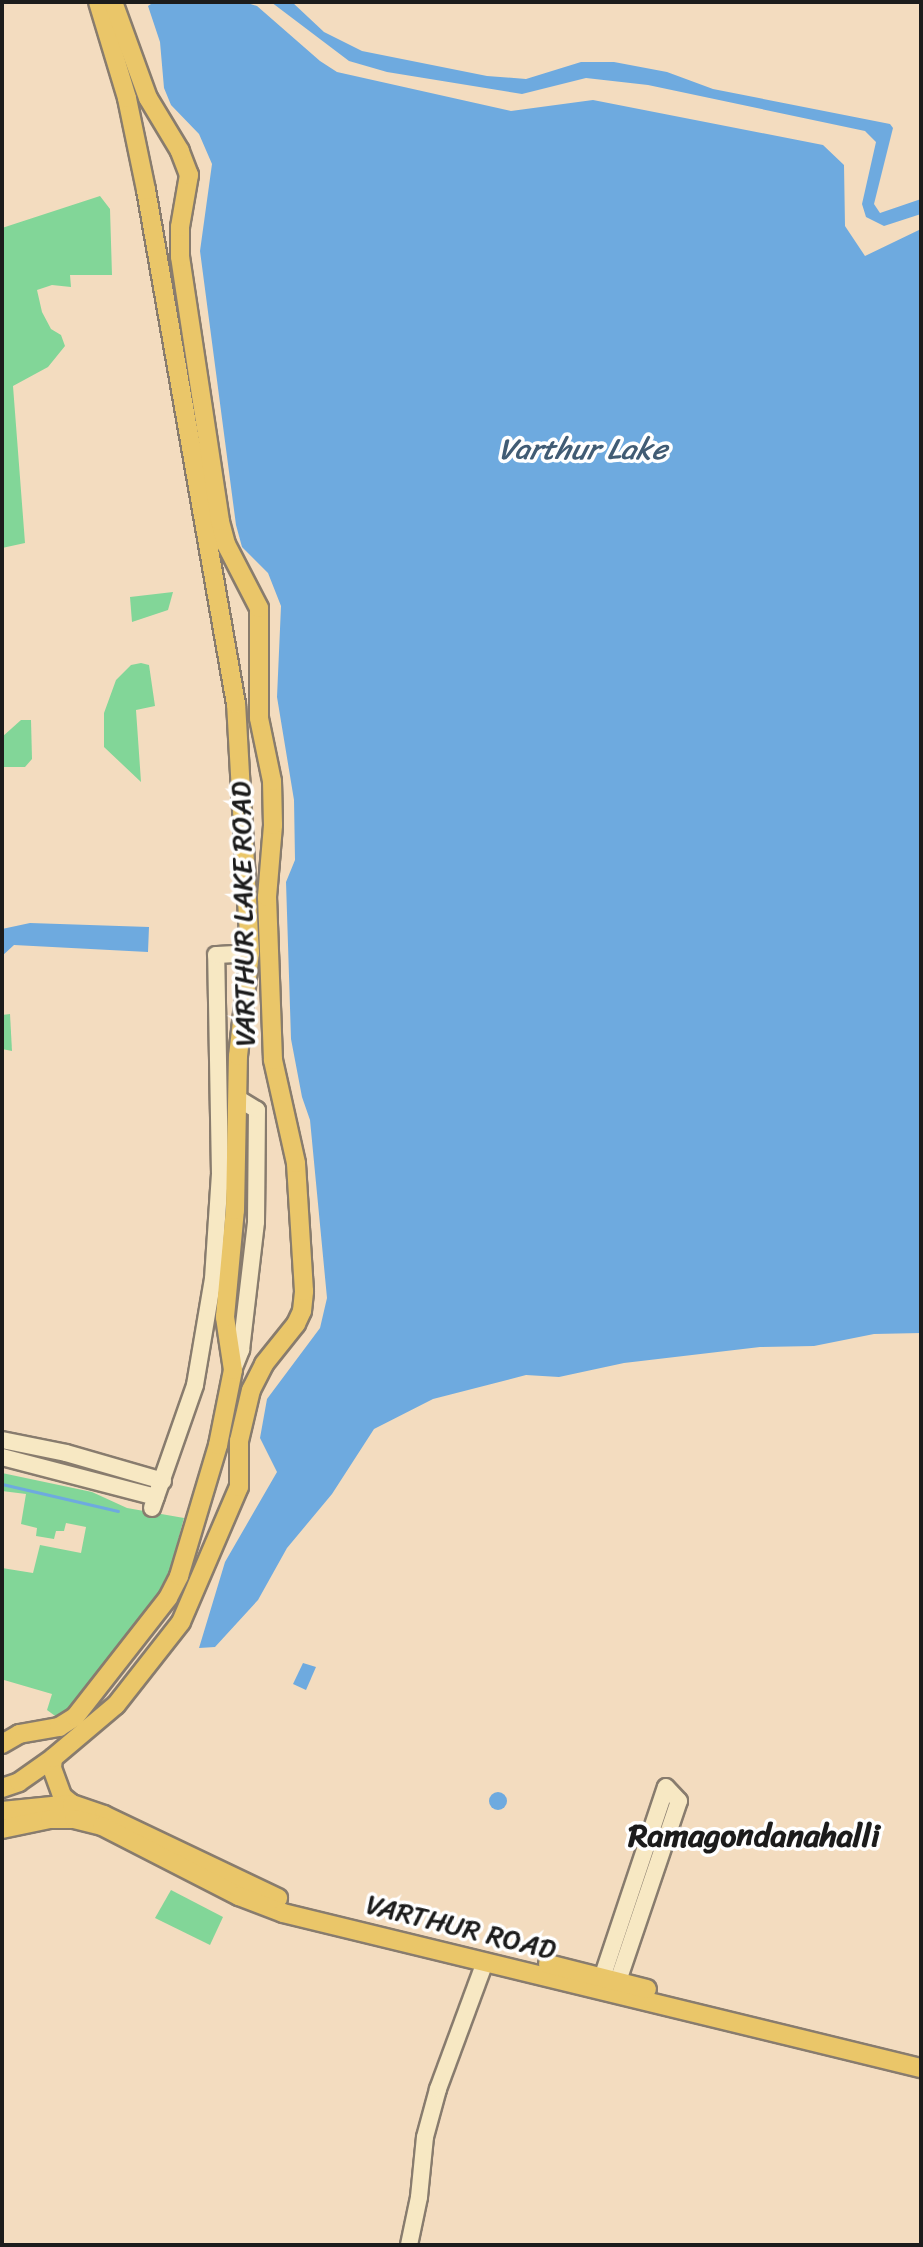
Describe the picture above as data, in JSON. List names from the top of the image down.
{
  "streets": {
    "main road": ["VARTHUR LAKE ROAD", "VARTHUR ROAD"]
  },
  "districts": ["Ramagondanahalli"],
  "water": ["Varthur Lake"]
}
